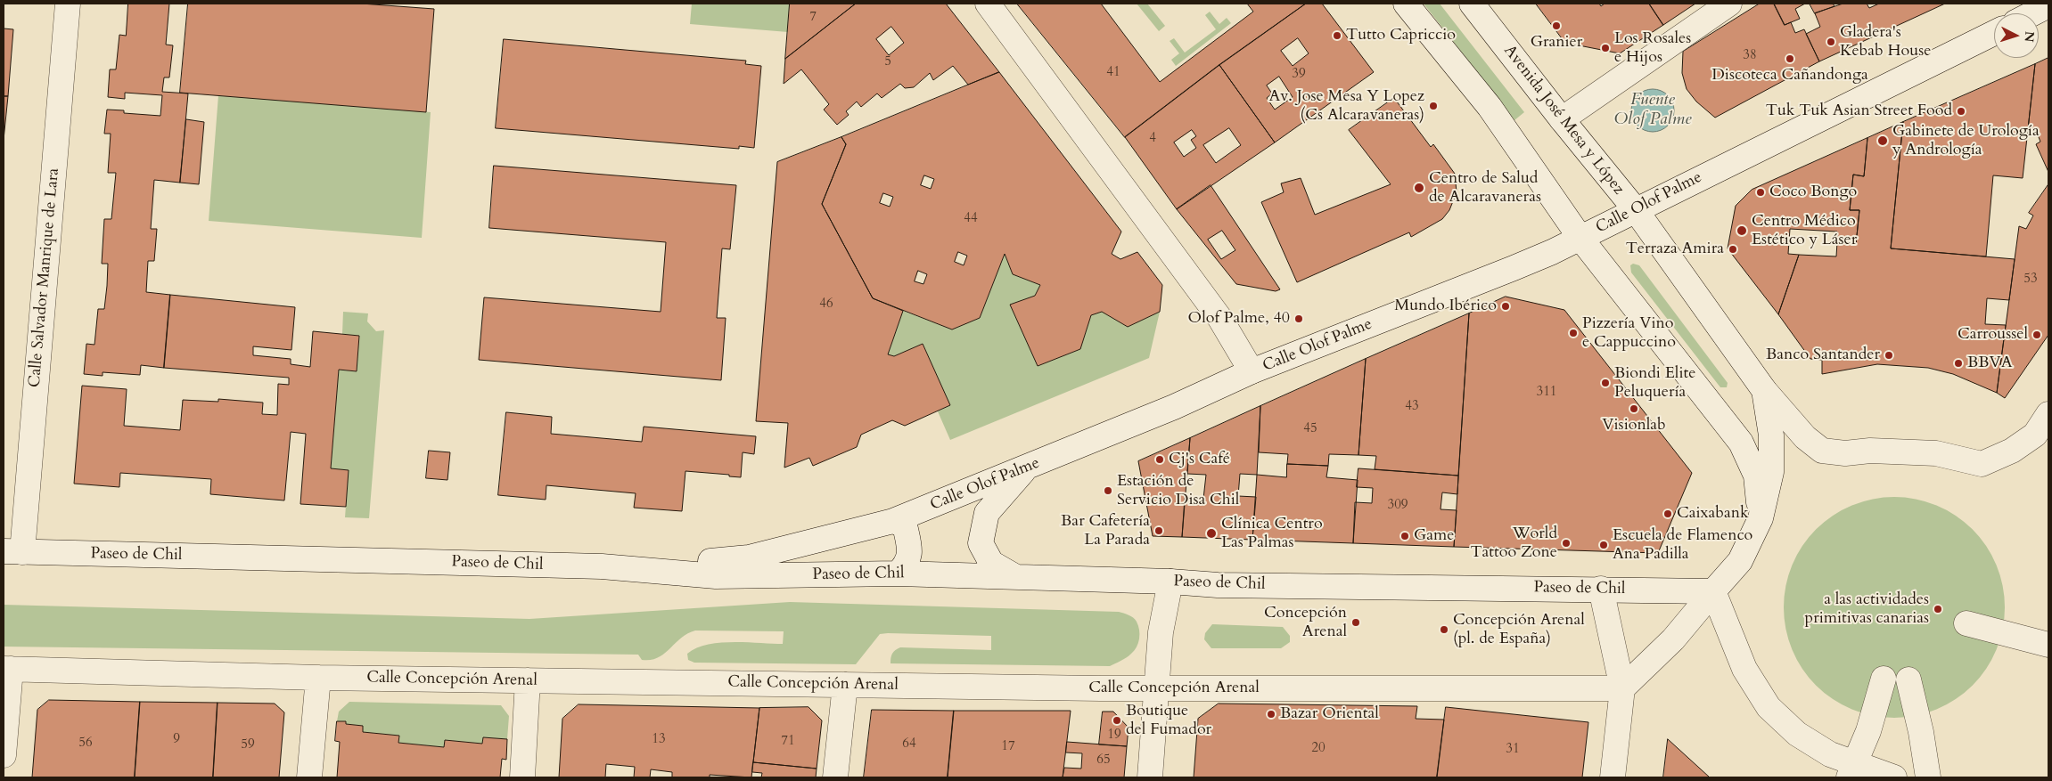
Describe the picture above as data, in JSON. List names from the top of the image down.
{
  "streets": {
    "street": [
      "Avenida José Mesa y López",
      "Calle Olof Palme",
      "Calle Salvador Manrique de Lara",
      "Paseo de Chil",
      "Calle Concepción Arenal"
    ]
  },
  "crossings": [
    ["Avenida José Mesa y López", "Calle Olof Palme"],
    ["Calle Olof Palme", "Paseo de Chil"],
    ["Calle Salvador Manrique de Lara", "Paseo de Chil"]
  ],
  "water": ["Fuente Olof Palme"],
  "places": [
    "Granier",
    "Tutto Capriccio",
    "Gladera's Kebab House",
    "Los Rosales e Hijos",
    "Discoteca Cañandonga",
    "Av. Jose Mesa Y Lopez (Cs Alcaravaneras)",
    "Tuk Tuk Asian Street Food",
    "Gabinete de Urología y Andrología",
    "Centro de Salud de Alcaravaneras",
    "Coco Bongo",
    "Centro Médico Estético y Láser",
    "Terraza Amira",
    "Mundo Ibérico",
    "Olof Palme, 40",
    "Pizzería Vino e Cappuccino",
    "Carroussel",
    "Banco Santander",
    "BBVA",
    "Biondi Elite Peluquería",
    "Visionlab",
    "Cj's Café",
    "Estación de Servicio Disa Chil",
    "Caixabank",
    "Bar Cafetería La Parada",
    "Clínica Centro Las Palmas",
    "Game",
    "World Tattoo Zone",
    "Escuela de Flamenco Ana Padilla",
    "a las actividades primitivas canarias",
    "Concepción Arenal",
    "Concepción Arenal (pl. de España)",
    "Bazar Oriental",
    "Boutique del Fumador"
  ],
  "house_numbers": [
    "7",
    "38",
    "5",
    "41",
    "39",
    "4",
    "44",
    "53",
    "46",
    "311",
    "43",
    "45",
    "309",
    "19",
    "9",
    "13",
    "71",
    "56",
    "64",
    "59",
    "17",
    "20",
    "31",
    "65"
  ],
  "north": "right"
}
